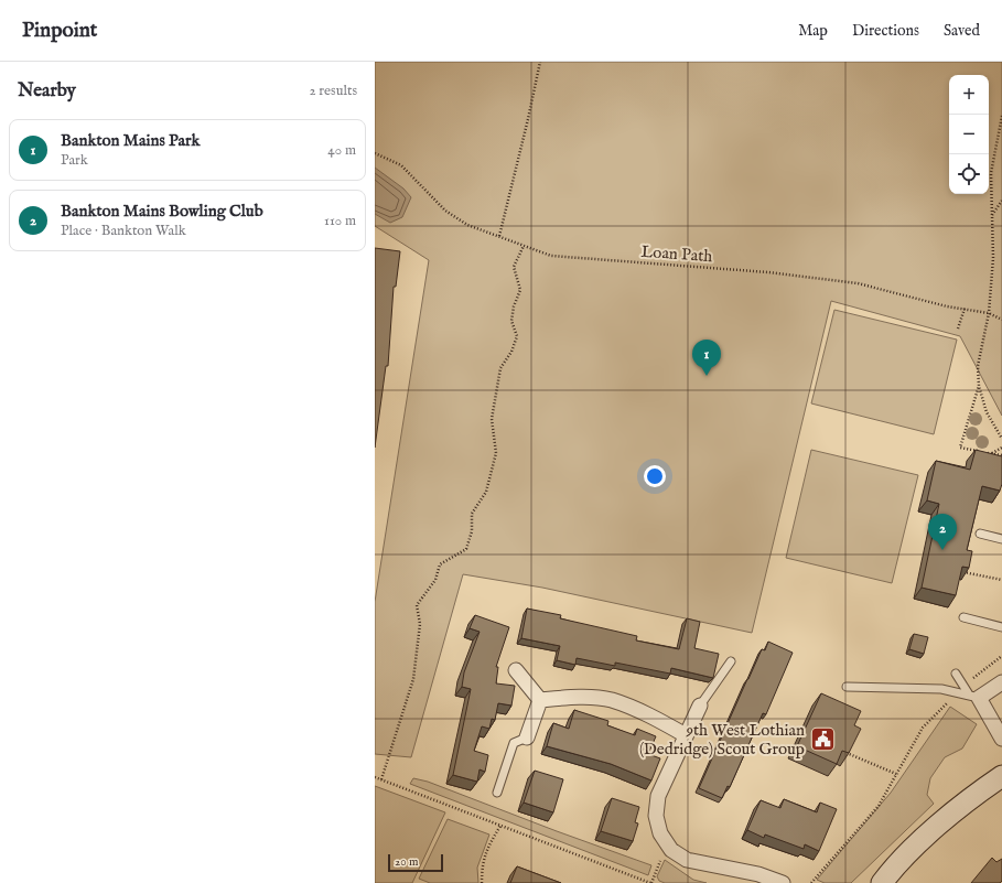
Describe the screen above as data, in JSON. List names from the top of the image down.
{
  "streets": {
    "path": ["Loan Path"]
  },
  "places": {
    "public building": ["9th West Lothian (Dedridge) Scout Group"]
  },
  "scale_bar": "20 m",
  "page": {
    "header": "Pinpoint",
    "nav": ["Map", "Directions", "Saved"],
    "heading": ["Nearby", "2 results"],
    "map_buttons": ["+", "−"],
    "list": [
      {
        "mark": "1",
        "name": "Bankton Mains Park",
        "note": "Park",
        "value": "40 m"
      },
      {
        "mark": "2",
        "name": "Bankton Mains Bowling Club",
        "note": "Place · Bankton Walk",
        "value": "110 m"
      }
    ],
    "pins": ["1", "2"],
    "scale": "20 m"
  }
}
